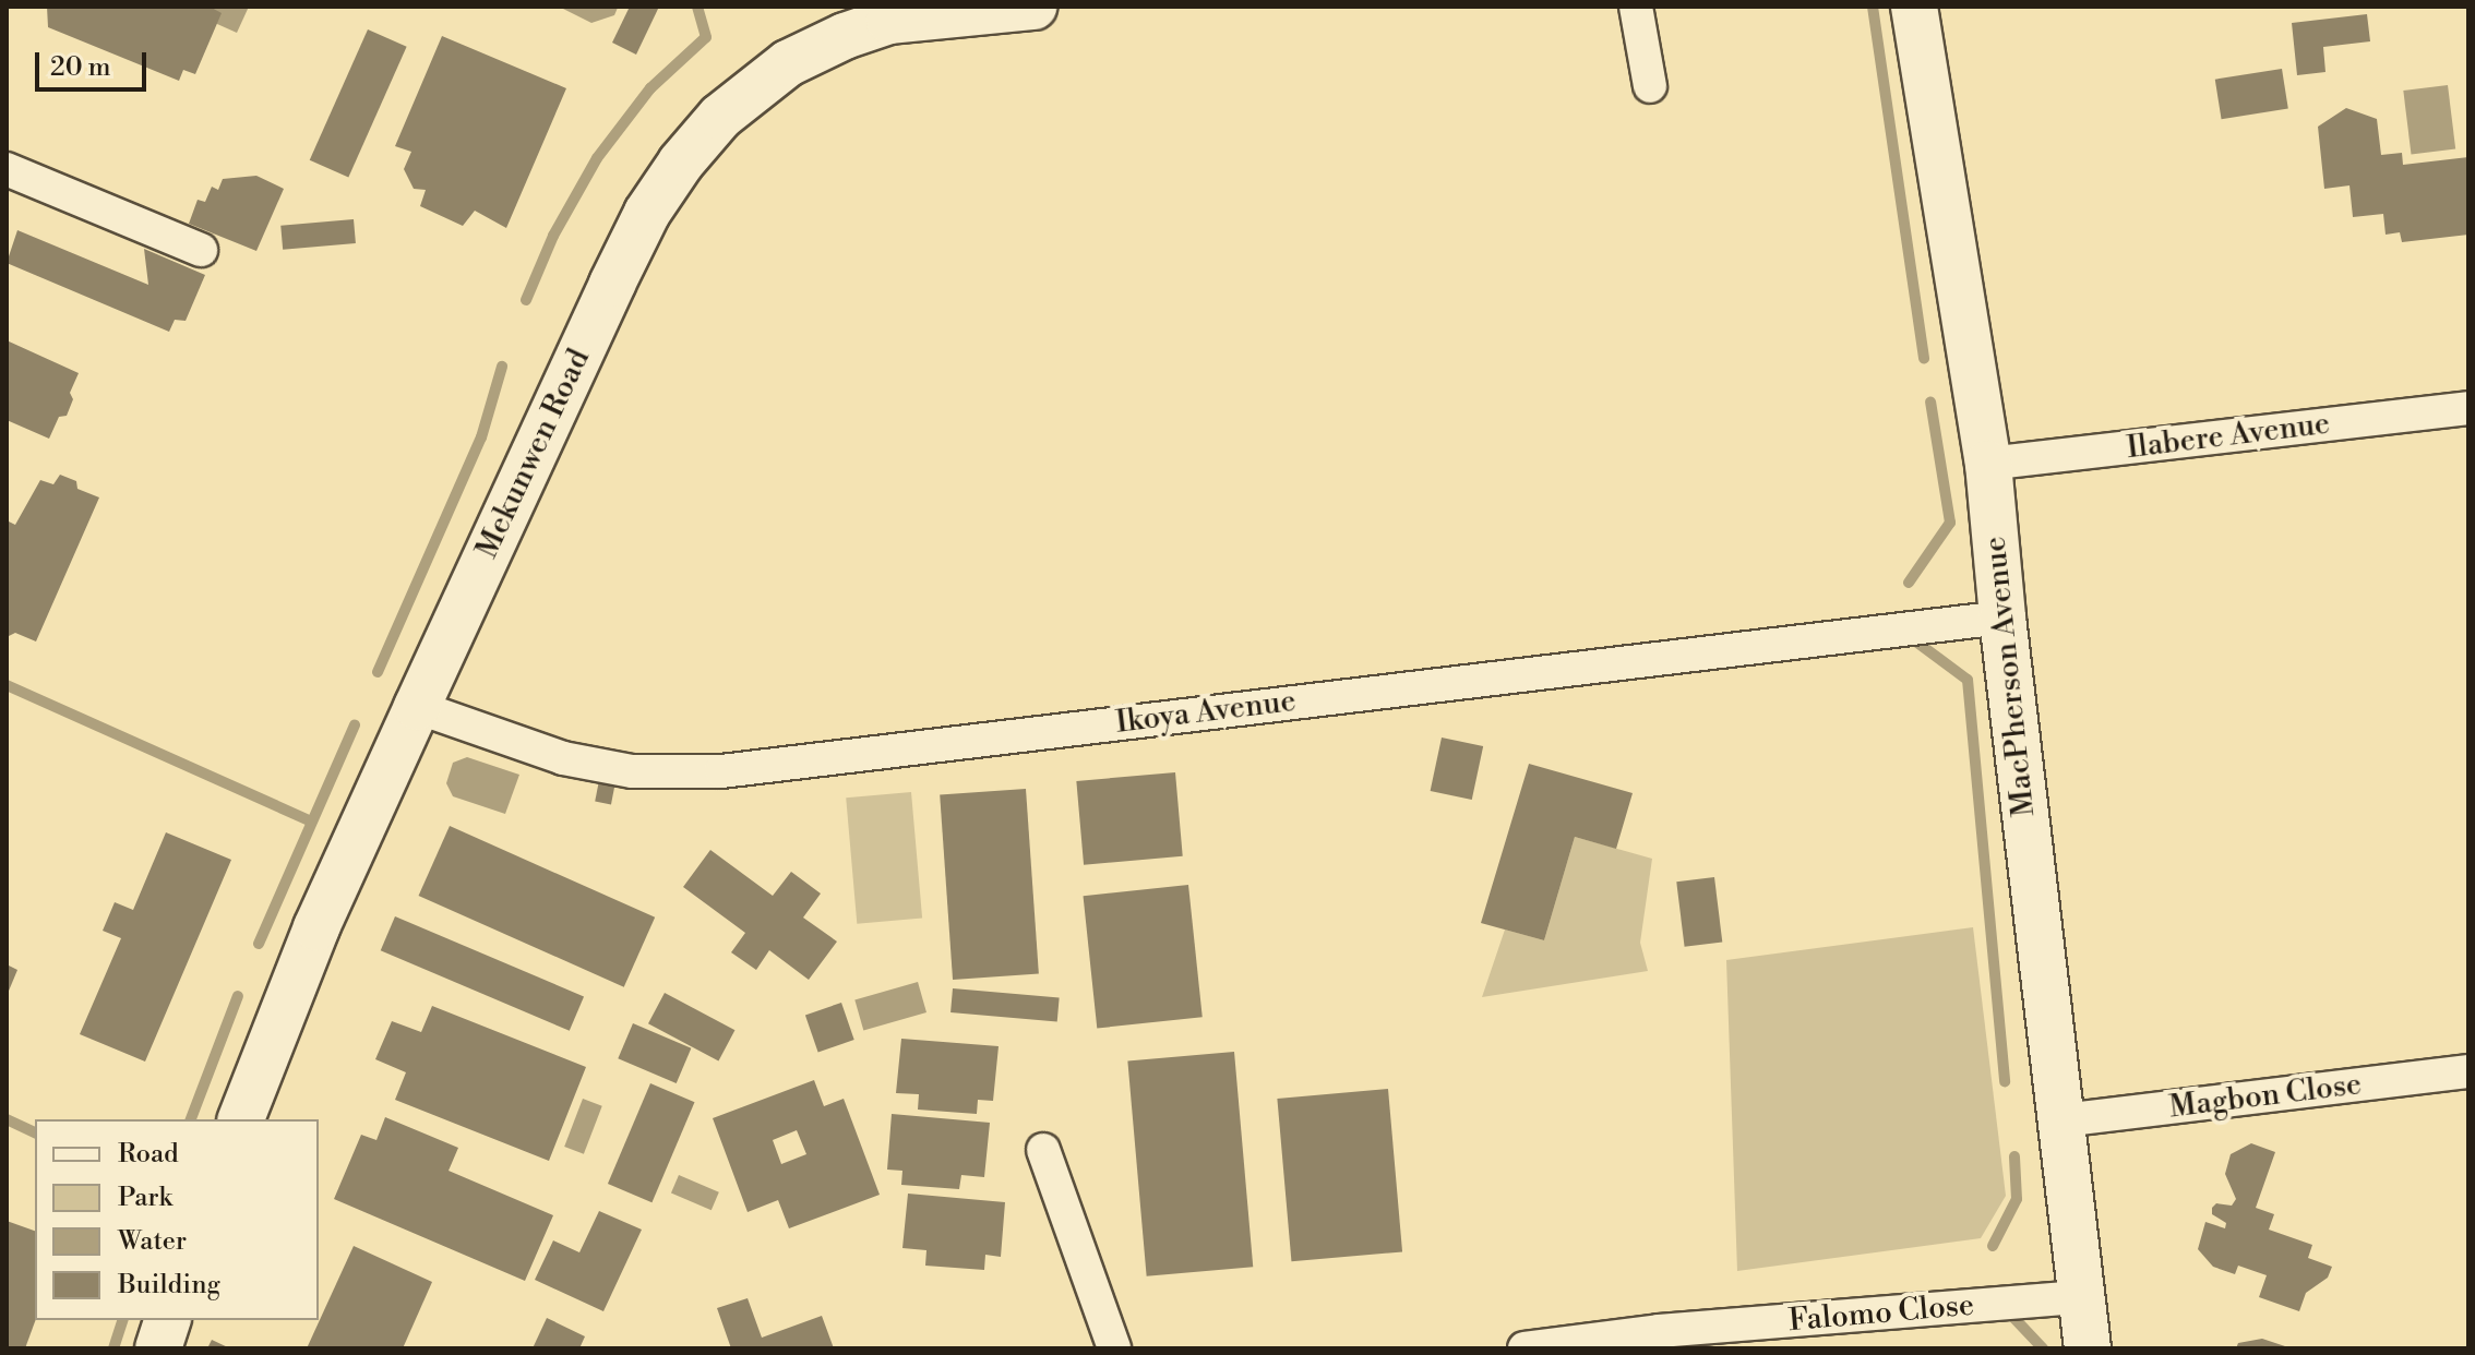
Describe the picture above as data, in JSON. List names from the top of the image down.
{
  "streets": {
    "street": [
      "Ilabere Avenue",
      "Mekunwen Road",
      "MacPherson Avenue",
      "Ikoya Avenue",
      "Magbon Close",
      "Falomo Close"
    ]
  },
  "crossings": [
    ["Ilabere Avenue", "MacPherson Avenue"],
    ["Mekunwen Road", "Ikoya Avenue"],
    ["MacPherson Avenue", "Ikoya Avenue"],
    ["MacPherson Avenue", "Magbon Close"],
    ["MacPherson Avenue", "Falomo Close"]
  ],
  "legend": [
    "Road",
    "Park",
    "Water",
    "Building"
  ],
  "scale_bar": "20 m"
}
